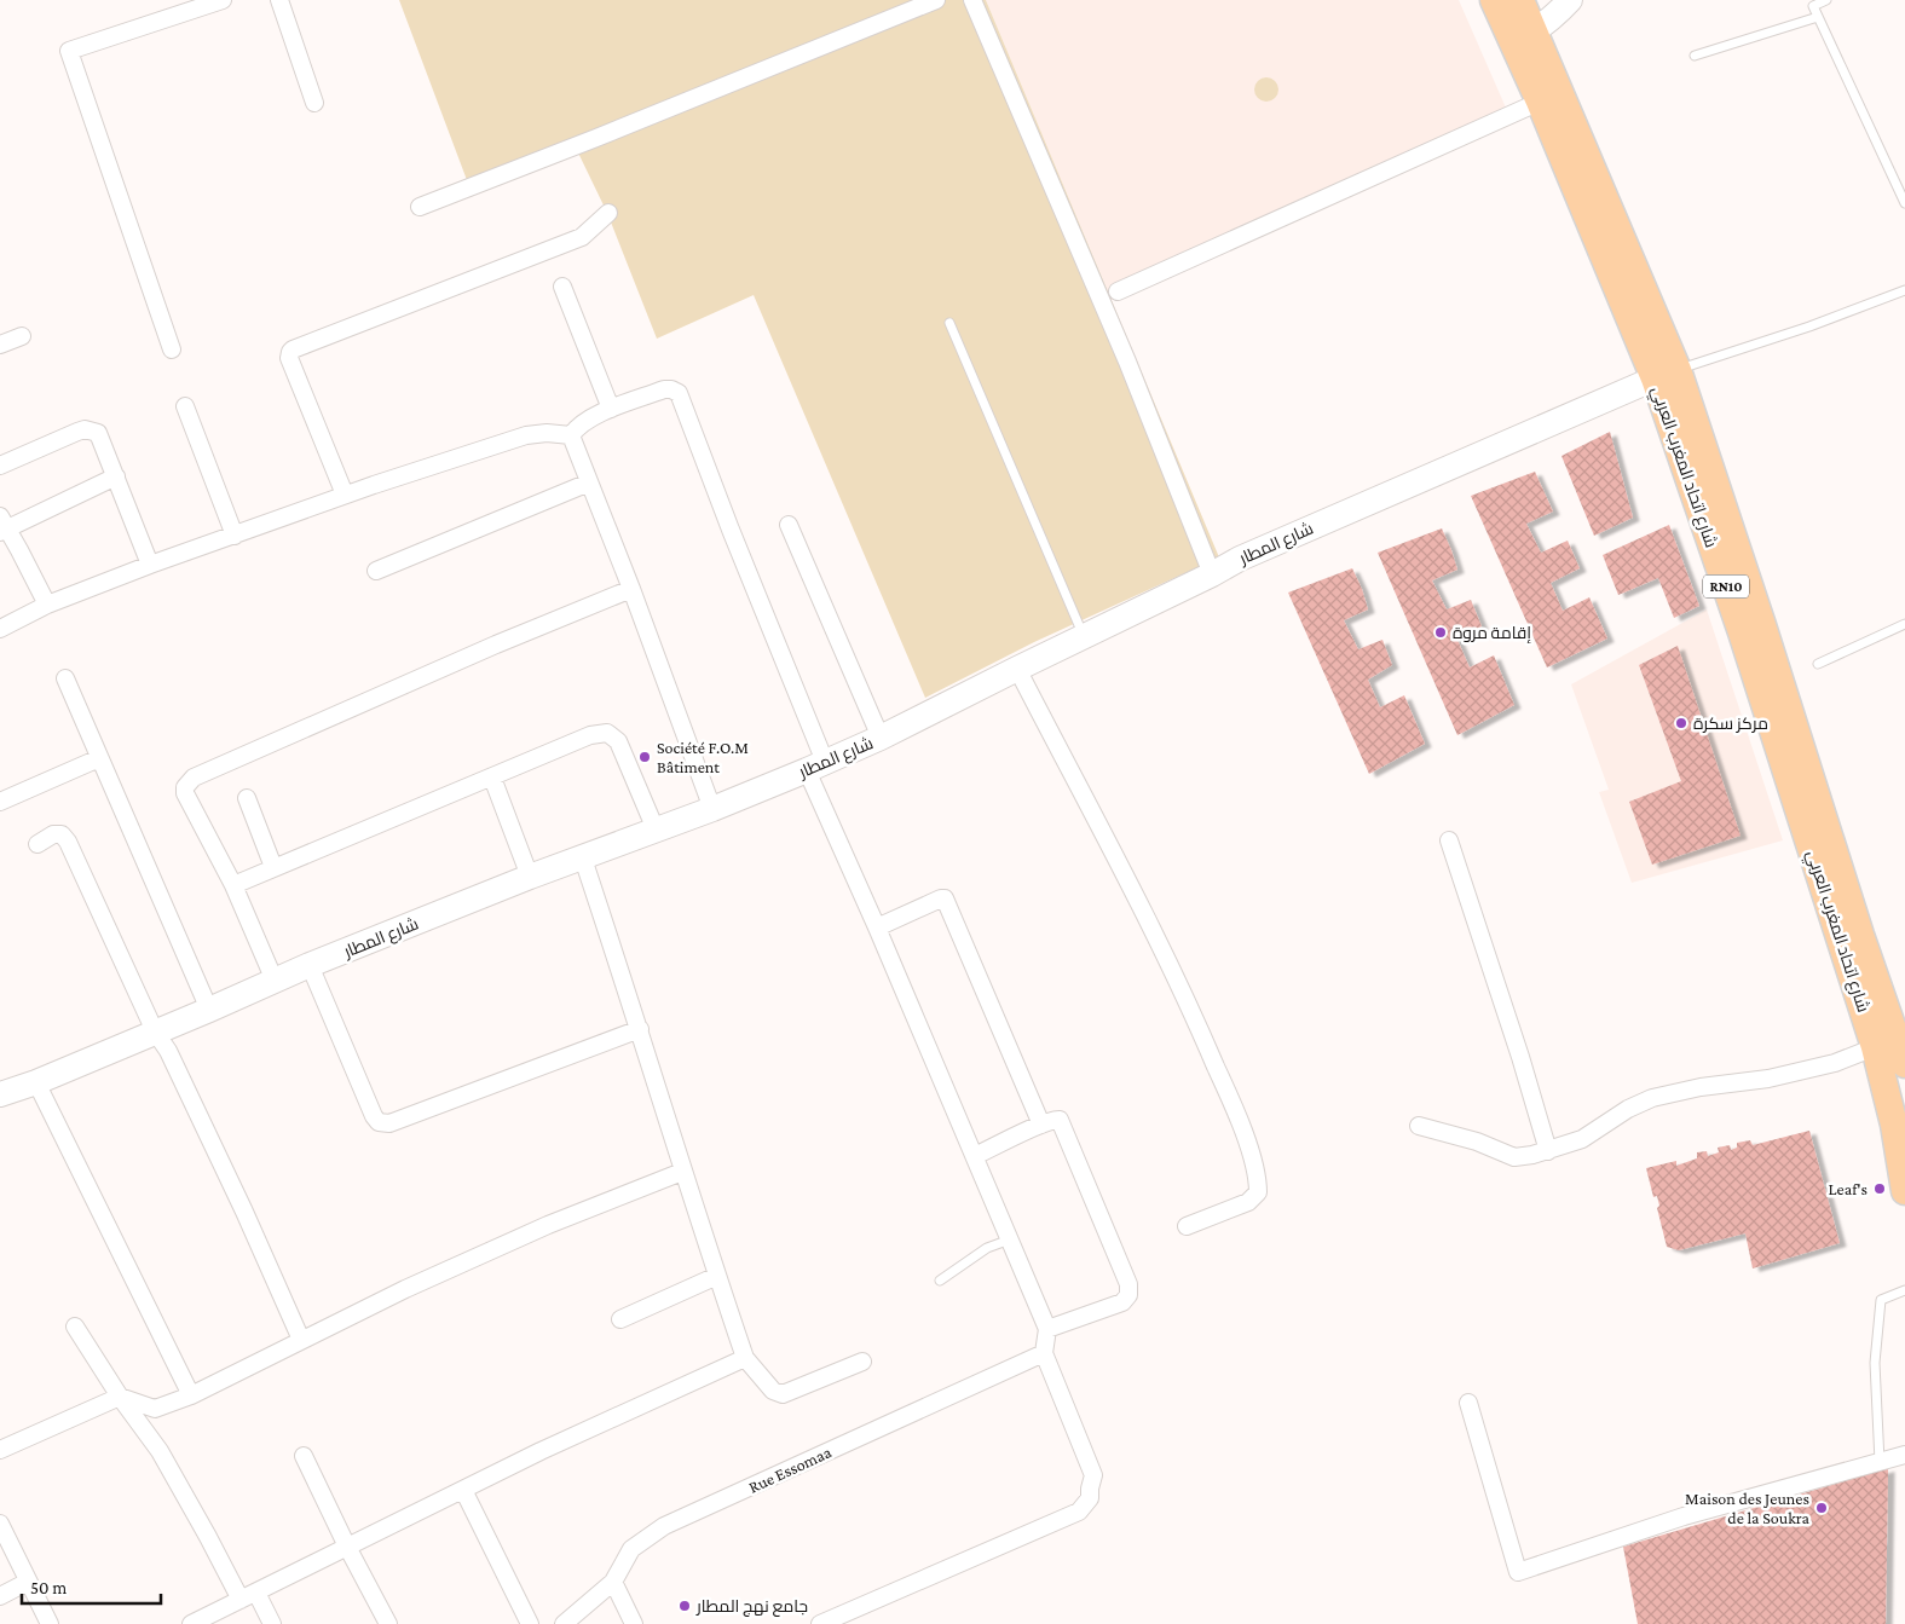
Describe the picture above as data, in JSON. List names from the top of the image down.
{
  "streets": {
    "main road": ["شارع اتحاد المغرب العربي", "RN10"],
    "street": ["شارع المطار", "Rue Essomaa"]
  },
  "crossings": [
    ["شارع اتحاد المغرب العربي", "شارع المطار"]
  ],
  "places": [
    "إقامة مروة",
    "مركز سكرة",
    "Société F.O.M Bâtiment",
    "Leaf's",
    "Maison des Jeunes de la Soukra",
    "جامع نهج المطار"
  ],
  "scale_bar": "50 m"
}
